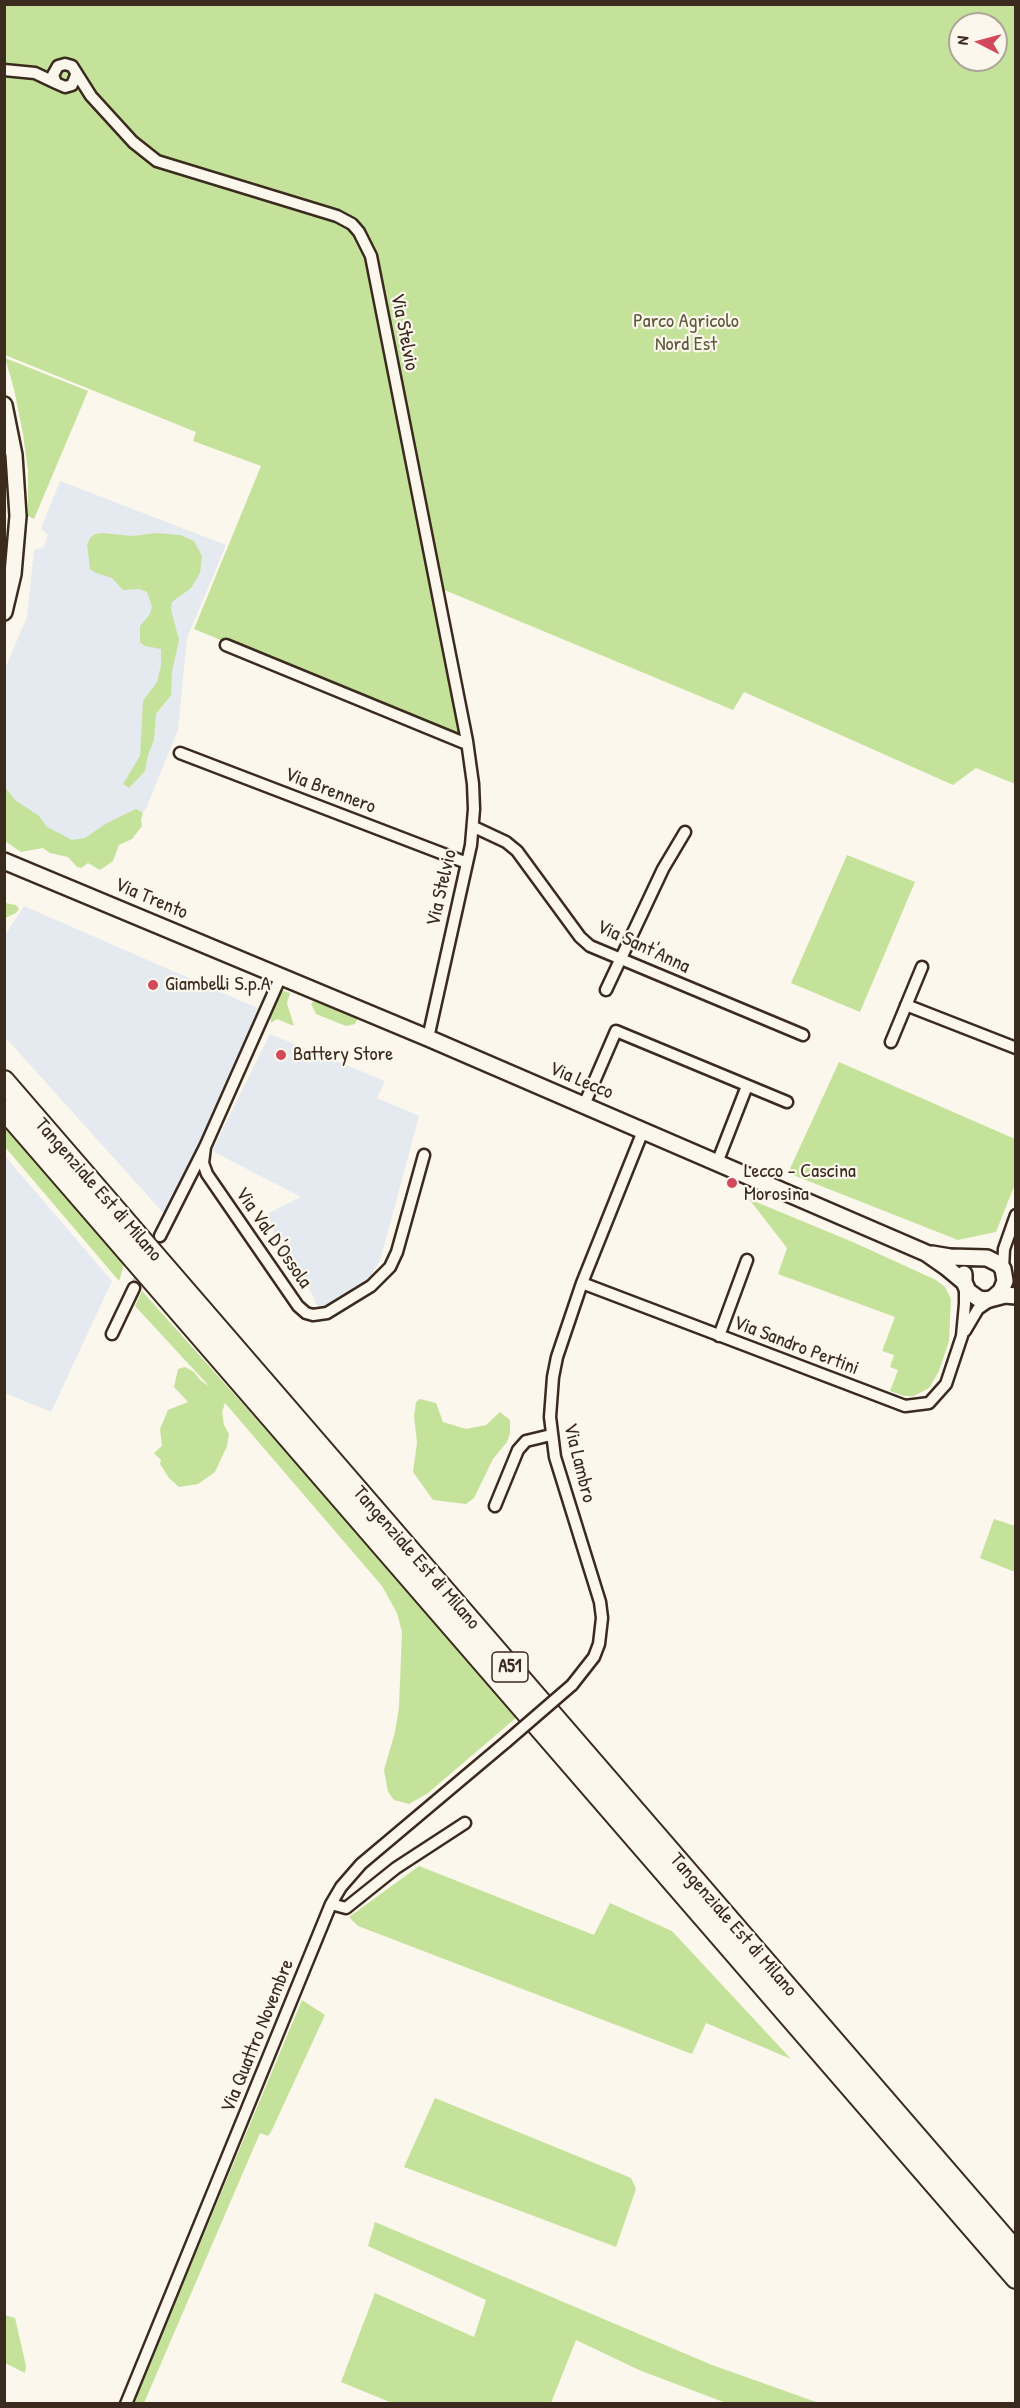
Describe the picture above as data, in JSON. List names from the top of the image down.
{
  "streets": {
    "highway": ["Tangenziale Est di Milano", "A51"],
    "street": [
      "Via Stelvio",
      "Via Brennero",
      "Via Trento",
      "Via Sant'Anna",
      "Via Lecco",
      "Via Val D'Ossola",
      "Via Sandro Pertini",
      "Via Lambro",
      "Via Quattro Novembre"
    ]
  },
  "crossings": [
    ["Via Stelvio", "Via Brennero"],
    ["Via Stelvio", "Via Trento"],
    ["Via Stelvio", "Via Sant'Anna"],
    ["Via Stelvio", "Via Lecco"],
    ["Via Trento", "Via Lecco"],
    ["Via Lecco", "Via Lambro"],
    ["Via Sandro Pertini", "Via Lambro"],
    ["Via Lambro", "Via Quattro Novembre"]
  ],
  "parks": ["Parco Agricolo Nord Est"],
  "places": ["Giambelli S.p.A", "Battery Store", "Lecco - Cascina Morosina"],
  "north": "left"
}
